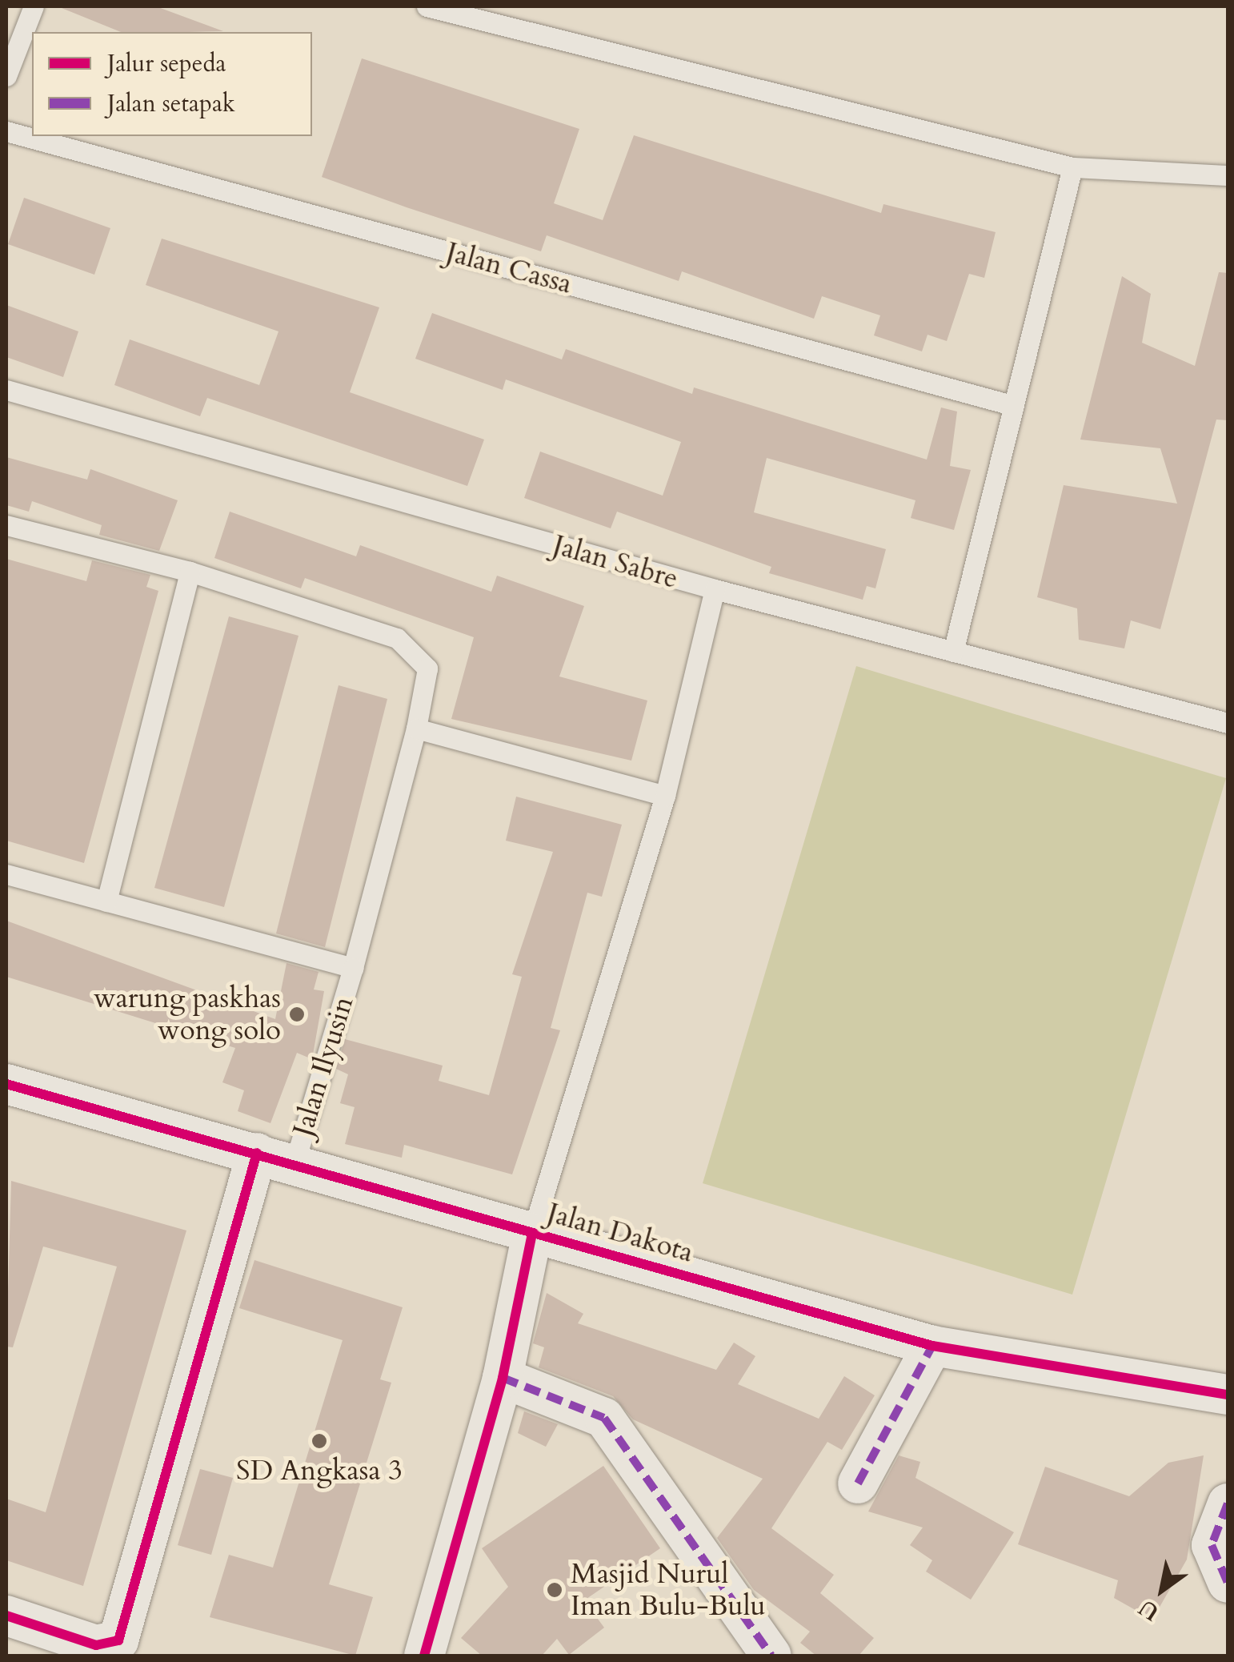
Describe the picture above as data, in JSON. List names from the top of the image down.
{
  "streets": {
    "street": ["Jalan Dakota"],
    "lane": ["Jalan Cassa", "Jalan Sabre", "Jalan Ilyusin"]
  },
  "crossings": [
    ["Jalan Ilyusin", "Jalan Dakota"]
  ],
  "places": ["warung paskhas wong solo", "SD Angkasa 3", "Masjid Nurul Iman Bulu-Bulu"],
  "legend": ["Jalur sepeda", "Jalan setapak"],
  "north": "bottom left"
}
